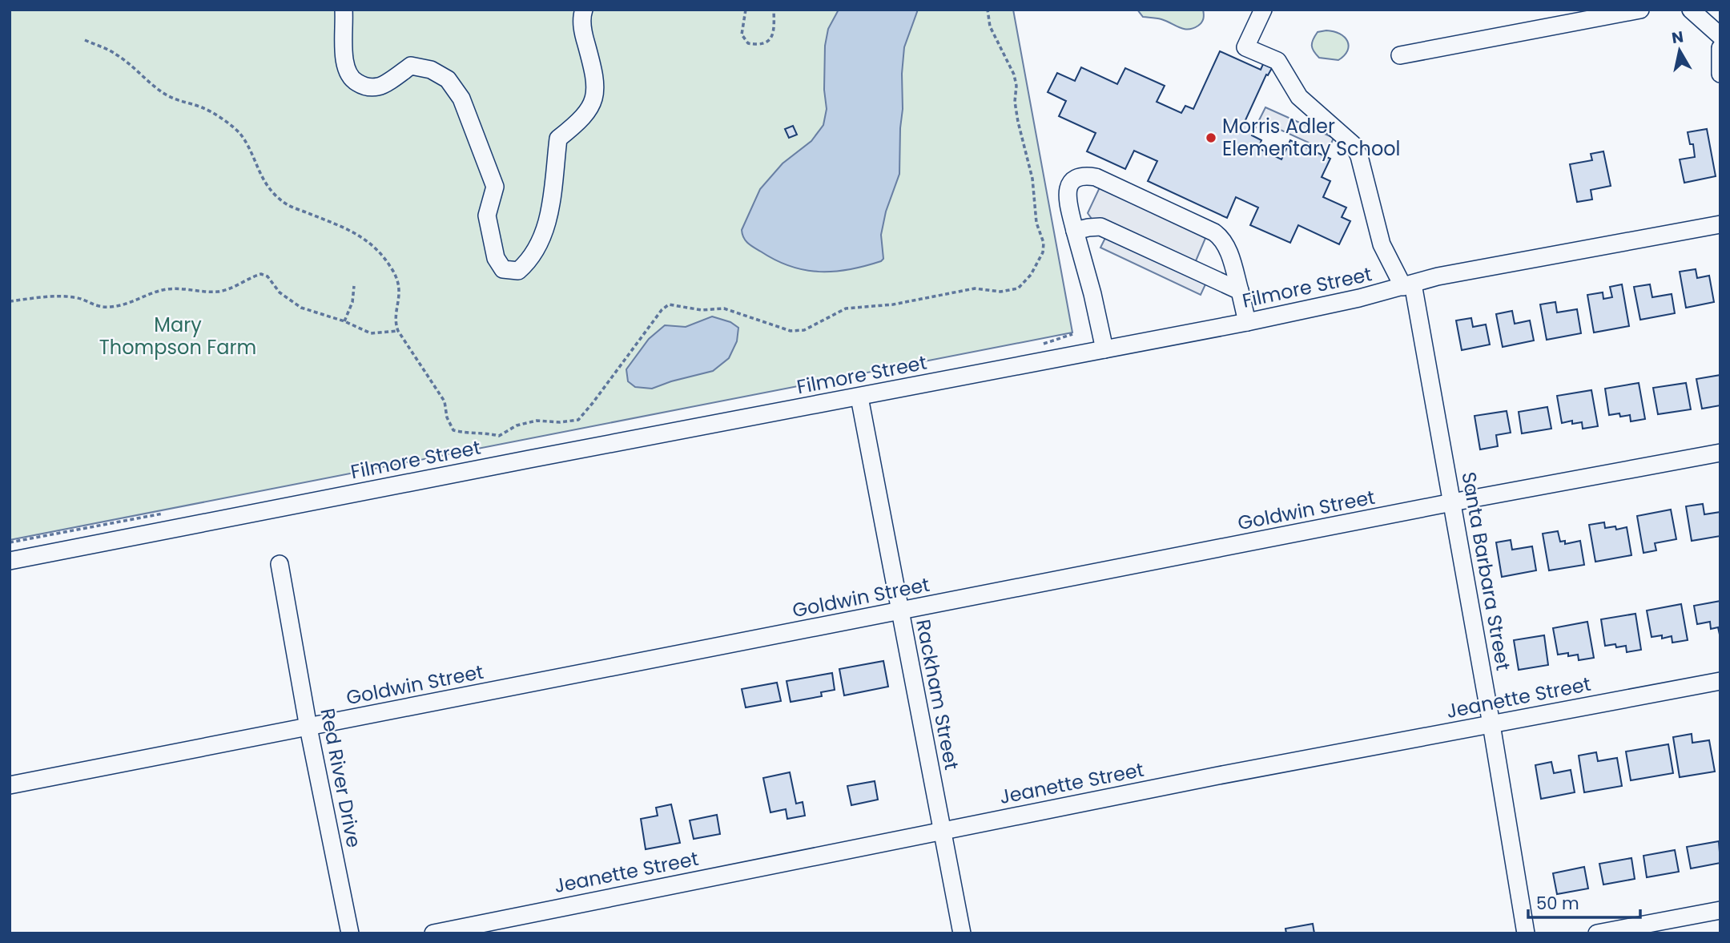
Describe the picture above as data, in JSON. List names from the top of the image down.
{
  "streets": {
    "street": [
      "Filmore Street",
      "Goldwin Street",
      "Santa Barbara Street",
      "Rackham Street",
      "Jeanette Street",
      "Red River Drive"
    ]
  },
  "crossings": [
    ["Filmore Street", "Santa Barbara Street"],
    ["Filmore Street", "Rackham Street"],
    ["Goldwin Street", "Santa Barbara Street"],
    ["Goldwin Street", "Rackham Street"],
    ["Goldwin Street", "Red River Drive"],
    ["Santa Barbara Street", "Jeanette Street"],
    ["Rackham Street", "Jeanette Street"]
  ],
  "parks": ["Mary Thompson Farm"],
  "places": ["Morris Adler Elementary School"],
  "scale_bar": "50 m",
  "north": "top"
}
